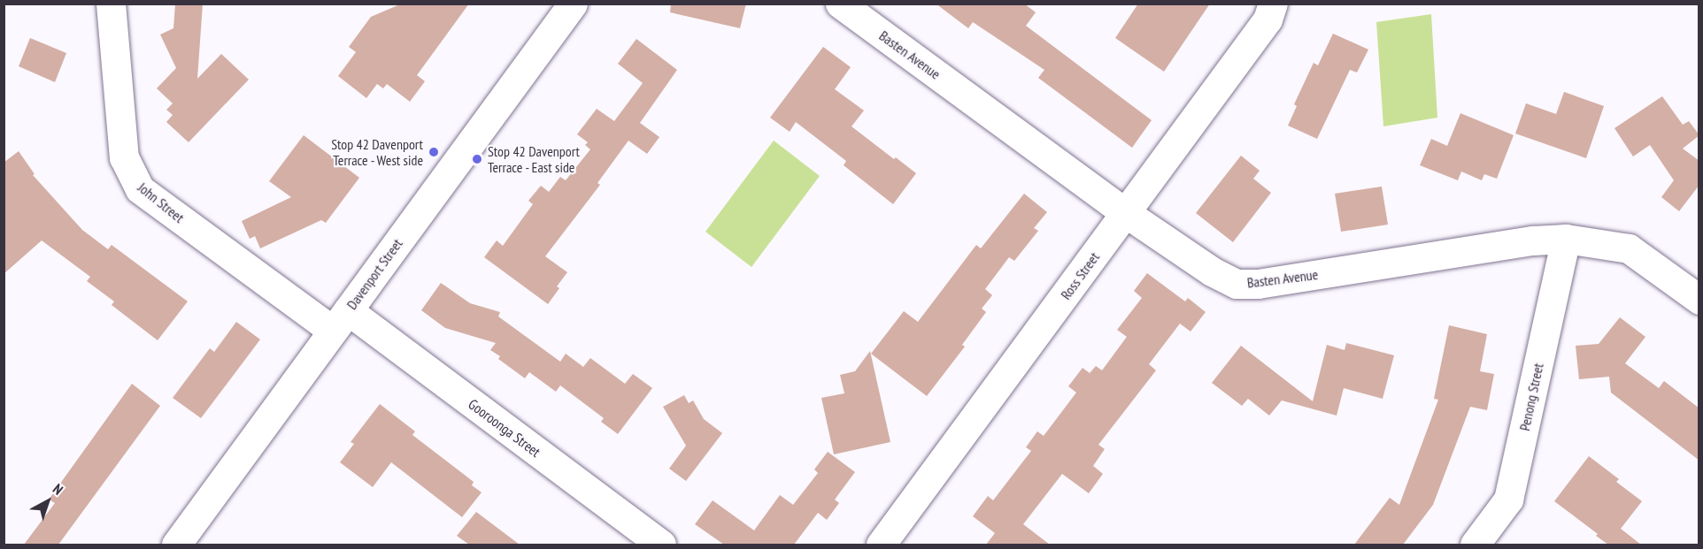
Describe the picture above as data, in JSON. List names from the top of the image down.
{
  "streets": {
    "street": [
      "Basten Avenue",
      "John Street",
      "Davenport Street",
      "Ross Street",
      "Penong Street",
      "Gooroonga Street"
    ]
  },
  "crossings": [
    ["Basten Avenue", "Ross Street"],
    ["Basten Avenue", "Penong Street"],
    ["John Street", "Davenport Street"],
    ["John Street", "Gooroonga Street"],
    ["Davenport Street", "Gooroonga Street"]
  ],
  "places": ["Stop 42 Davenport Terrace - West side", "Stop 42 Davenport Terrace - East side"],
  "north": "top right"
}
